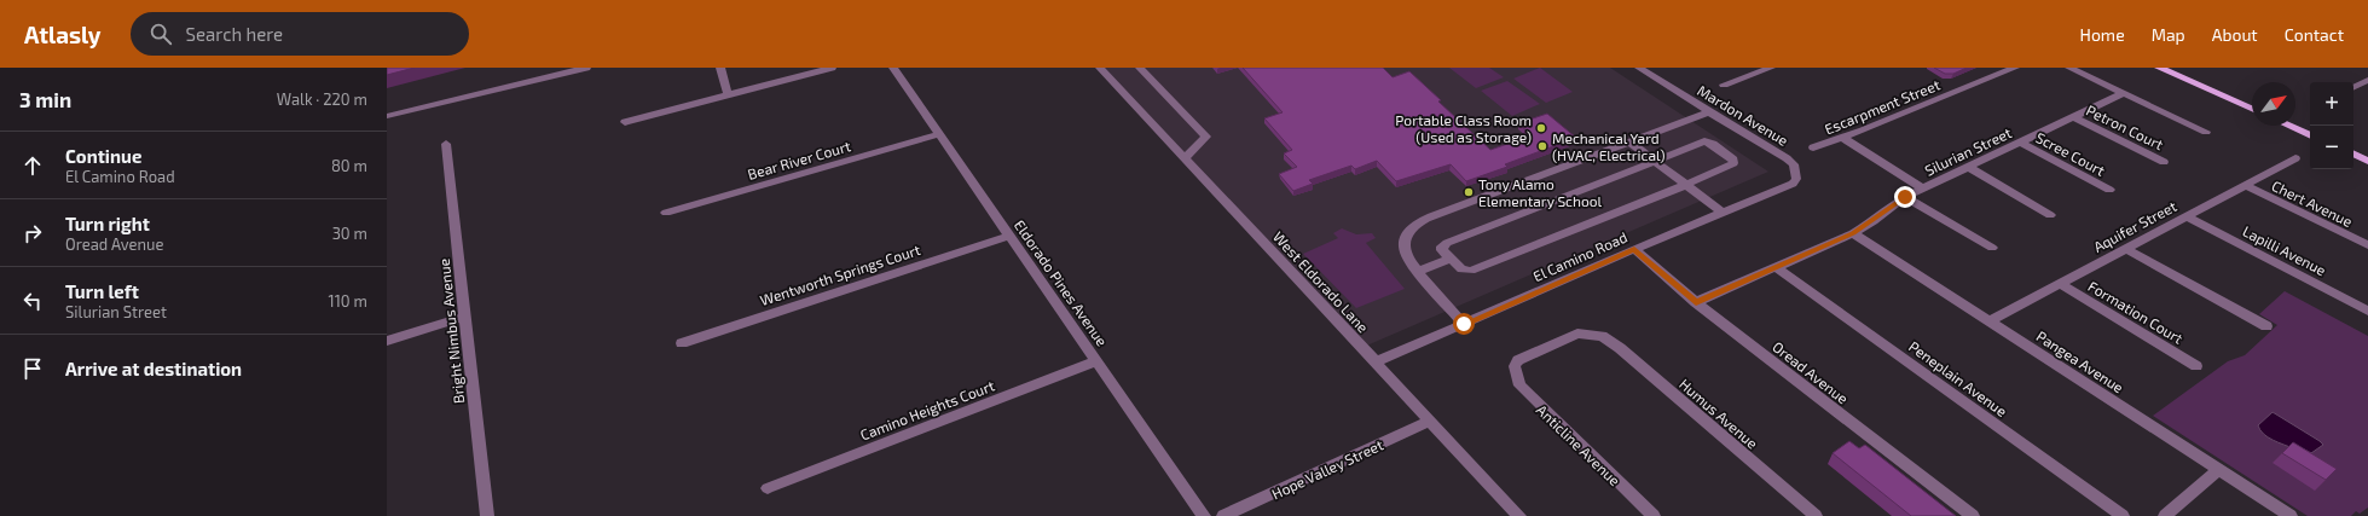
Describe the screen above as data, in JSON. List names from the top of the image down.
{
  "streets": {
    "street": [
      "Escarpment Street",
      "Mardon Avenue",
      "Petron Court",
      "Silurian Street",
      "Scree Court",
      "Bear River Court",
      "Chert Avenue",
      "Aquifer Street",
      "Lapilli Avenue",
      "El Camino Road",
      "Wentworth Springs Court",
      "West Eldorado Lane",
      "Eldorado Pines Avenue",
      "Formation Court",
      "Bright Nimbus Avenue",
      "Pangea Avenue",
      "Oread Avenue",
      "Peneplain Avenue",
      "Camino Heights Court",
      "Humus Avenue",
      "Anticline Avenue",
      "Hope Valley Street"
    ]
  },
  "crossings": [
    ["Mardon Avenue", "El Camino Road"],
    ["Petron Court", "Silurian Street"],
    ["Silurian Street", "Scree Court"],
    ["Silurian Street", "Pangea Avenue"],
    ["Silurian Street", "Oread Avenue"],
    ["Silurian Street", "Peneplain Avenue"],
    ["Bear River Court", "Eldorado Pines Avenue"],
    ["Chert Avenue", "Aquifer Street"],
    ["Aquifer Street", "Lapilli Avenue"],
    ["Aquifer Street", "Formation Court"],
    ["Aquifer Street", "Pangea Avenue"],
    ["El Camino Road", "West Eldorado Lane"],
    ["El Camino Road", "Oread Avenue"],
    ["Wentworth Springs Court", "Eldorado Pines Avenue"],
    ["West Eldorado Lane", "Hope Valley Street"],
    ["Eldorado Pines Avenue", "Camino Heights Court"],
    ["Humus Avenue", "Anticline Avenue"]
  ],
  "places": ["Portable Class Room (Used as Storage)", "Mechanical Yard (HVAC, Electrical)", "Tony Alamo Elementary School"],
  "north": "top right",
  "page": {
    "header": "Atlasly",
    "search": "Search here",
    "nav": [
      "Home",
      "Map",
      "About",
      "Contact"
    ],
    "heading": ["3 min", "Walk · 220 m"],
    "map_buttons": ["+", "−"],
    "list": [
      ["Continue", "El Camino Road", "80 m"],
      ["Turn right", "Oread Avenue", "30 m"],
      ["Turn left", "Silurian Street", "110 m"],
      "Arrive at destination"
    ]
  }
}
